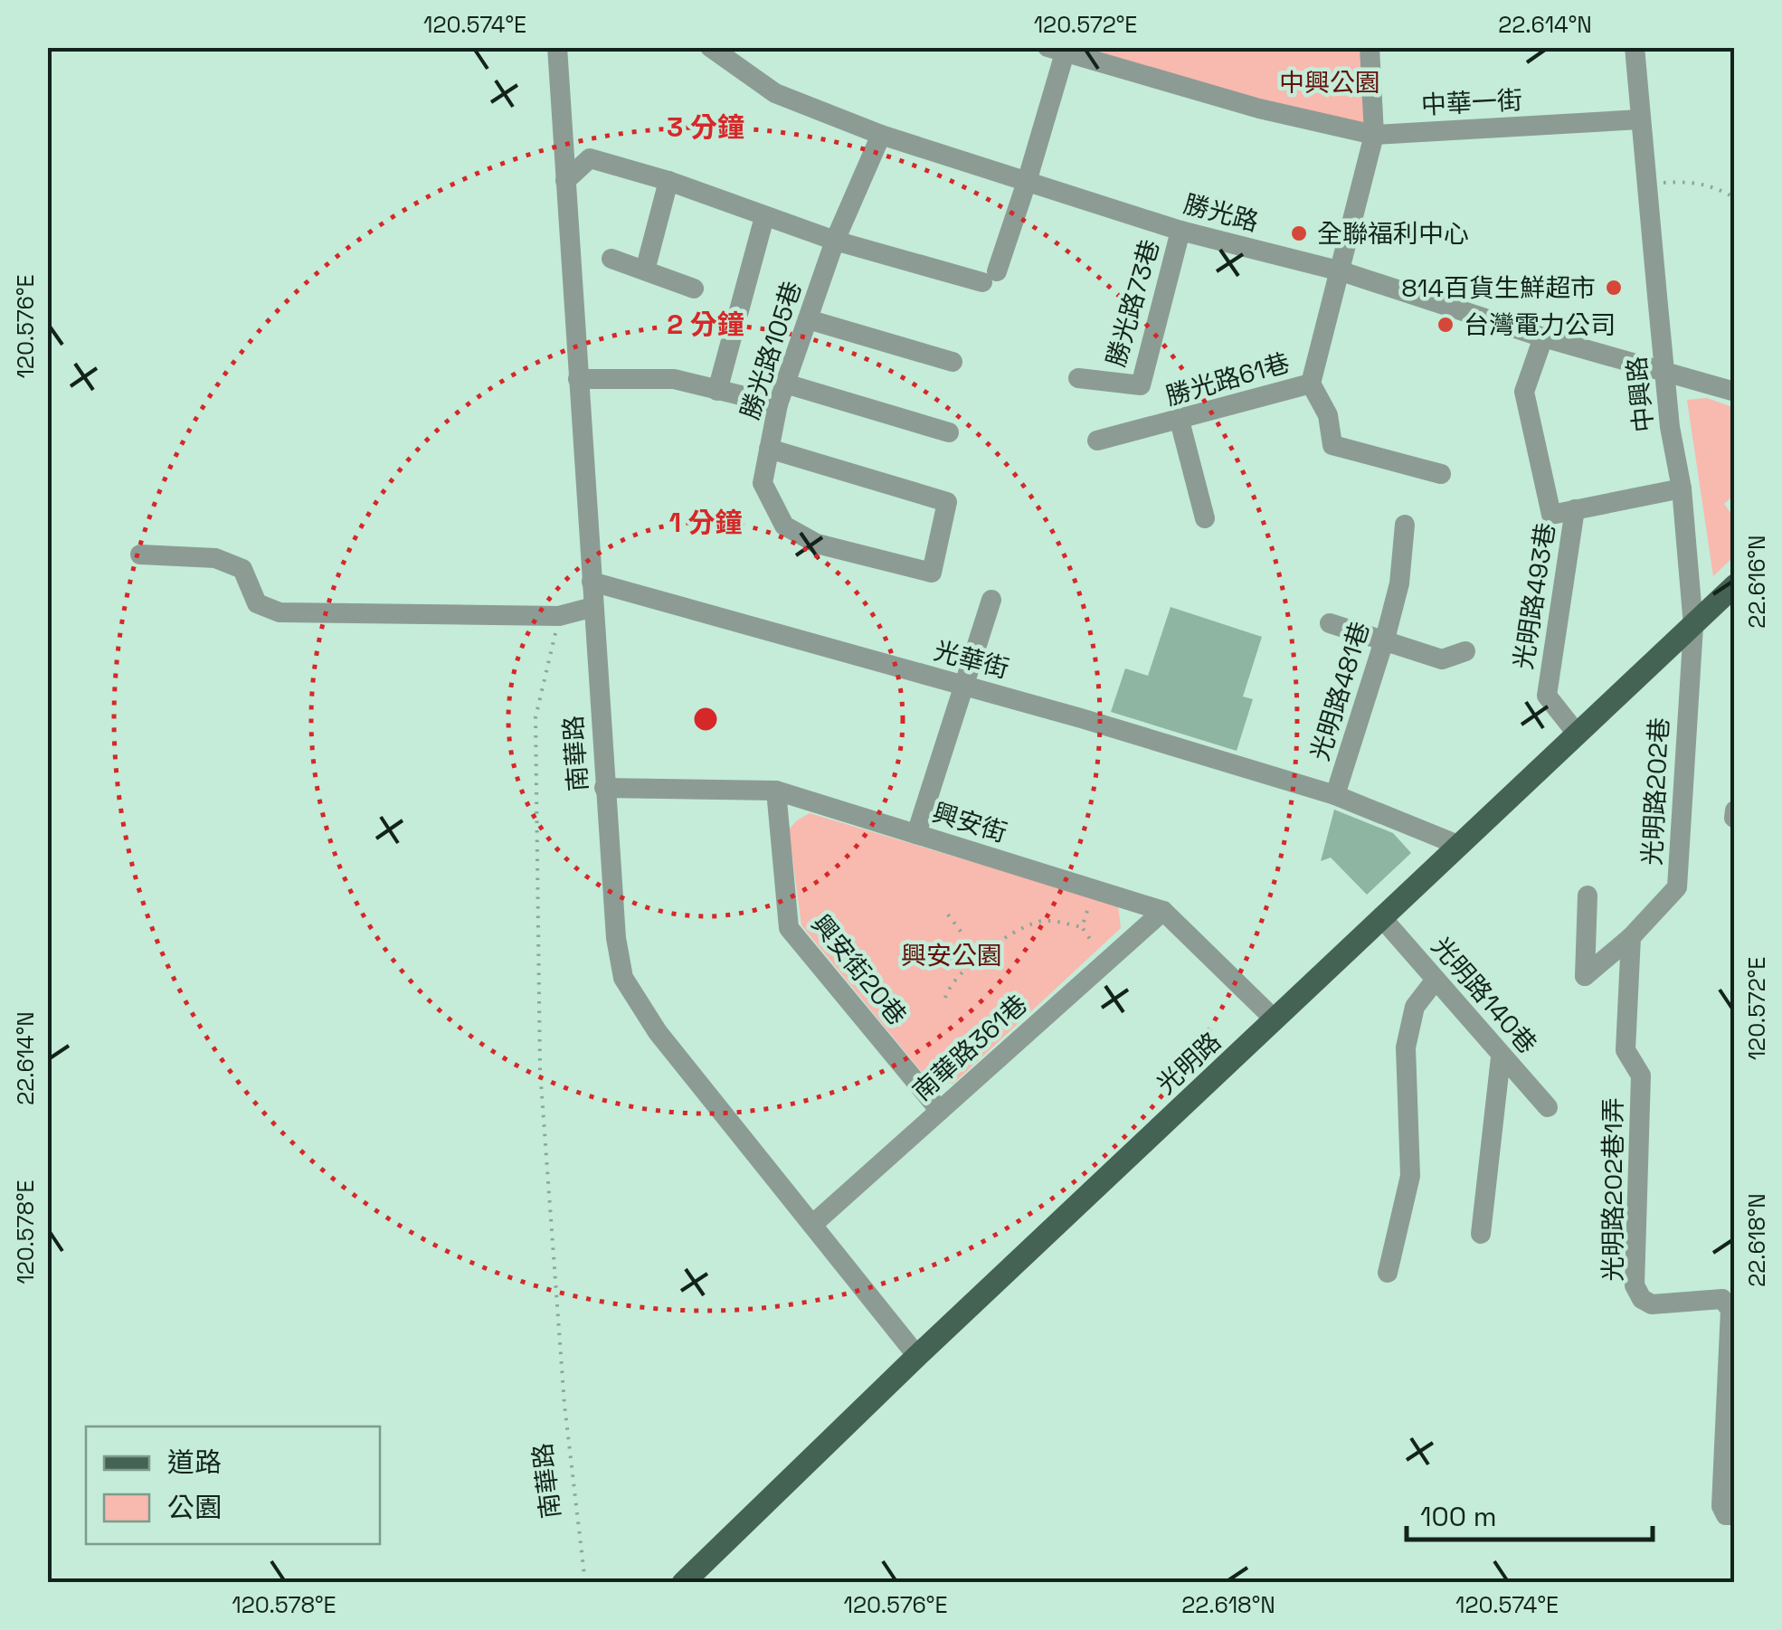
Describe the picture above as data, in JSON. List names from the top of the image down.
{
  "streets": {
    "main road": ["光明路"],
    "street": [
      "中華一街",
      "勝光路",
      "勝光路73巷",
      "勝光路105巷",
      "勝光路61巷",
      "中興路",
      "光明路493巷",
      "光華街",
      "光明路481巷",
      "南華路",
      "光明路202巷",
      "興安街",
      "興安街20巷",
      "光明路140巷",
      "南華路361巷",
      "光明路202巷1弄"
    ]
  },
  "crossings": [
    ["中華一街", "勝光路61巷"],
    ["中華一街", "中興路"],
    ["勝光路", "勝光路73巷"],
    ["勝光路", "勝光路105巷"],
    ["勝光路", "勝光路61巷"],
    ["勝光路", "中興路"],
    ["中興路", "光明路202巷"],
    ["中興路", "光明路"],
    ["光明路493巷", "光明路"],
    ["光華街", "光明路481巷"],
    ["光華街", "南華路"],
    ["光明路481巷", "光明路"],
    ["南華路", "興安街"],
    ["南華路", "南華路361巷"],
    ["南華路", "光明路"],
    ["光明路202巷", "光明路"],
    ["光明路202巷", "光明路202巷1弄"],
    ["興安街", "興安街20巷"],
    ["興安街", "南華路361巷"],
    ["興安街", "光明路"],
    ["興安街20巷", "南華路361巷"],
    ["光明路140巷", "光明路"]
  ],
  "parks": ["中興公園", "興安公園"],
  "places": ["全聯福利中心", "814百貨生鮮超市", "台灣電力公司"],
  "legend": ["道路", "公園"],
  "scale_bar": "100 m",
  "coordinates": [
    "120.574°E",
    "120.572°E",
    "22.614°N",
    "120.576°E",
    "22.616°N",
    "120.578°E",
    "22.618°N"
  ],
  "rings": ["3 分鐘", "2 分鐘", "1 分鐘"]
}
